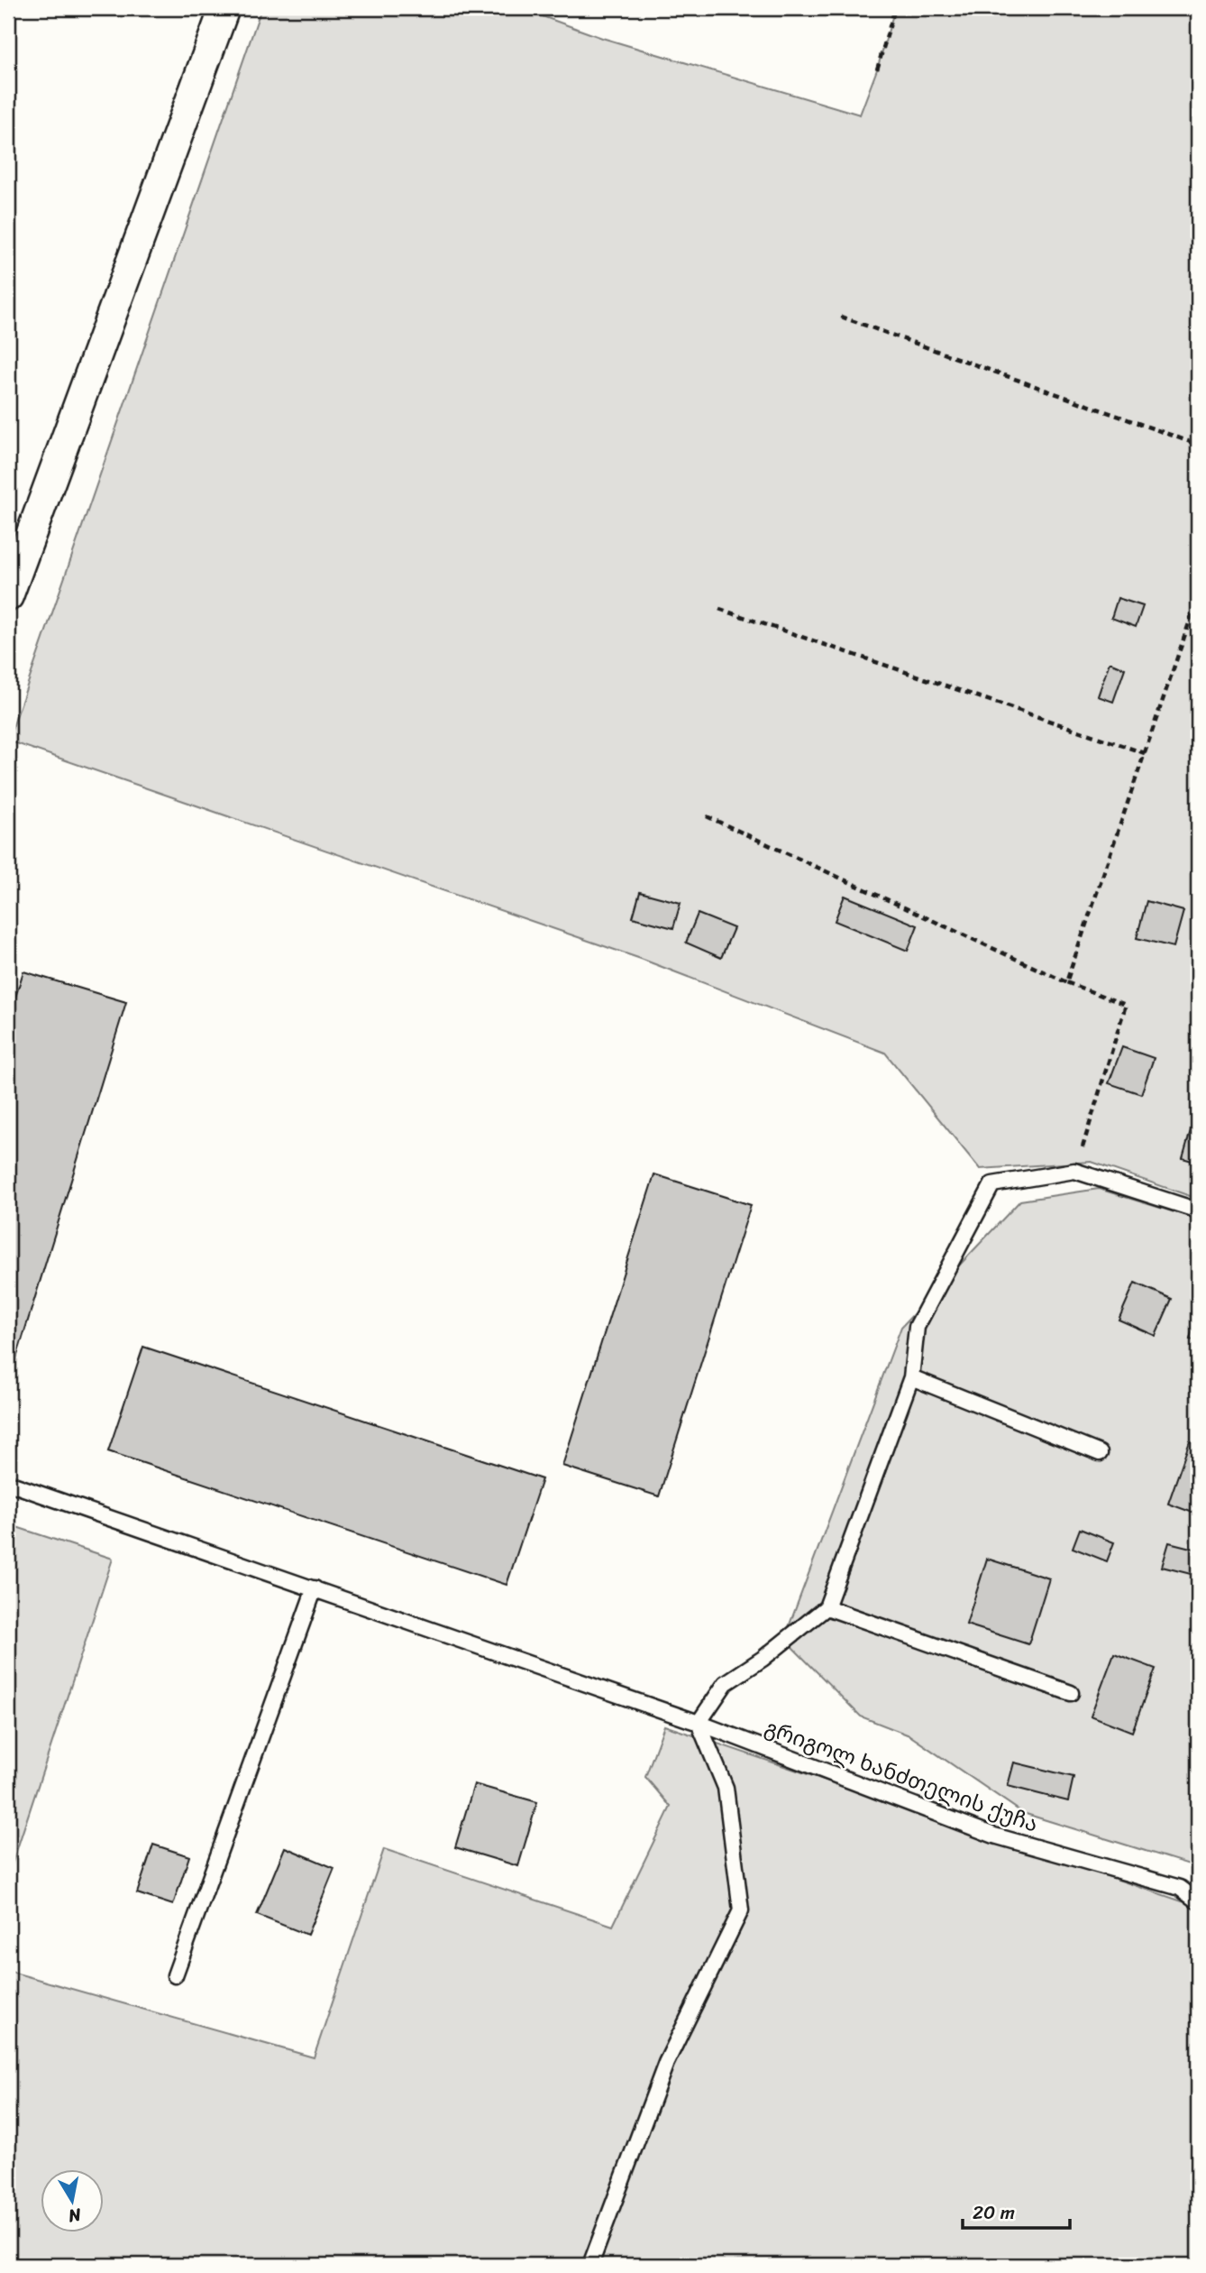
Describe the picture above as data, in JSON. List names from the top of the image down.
{
  "streets": {
    "lane": ["გრიგოლ ხანძთელის ქუჩა"]
  },
  "scale_bar": "20 m",
  "north": "bottom"
}
